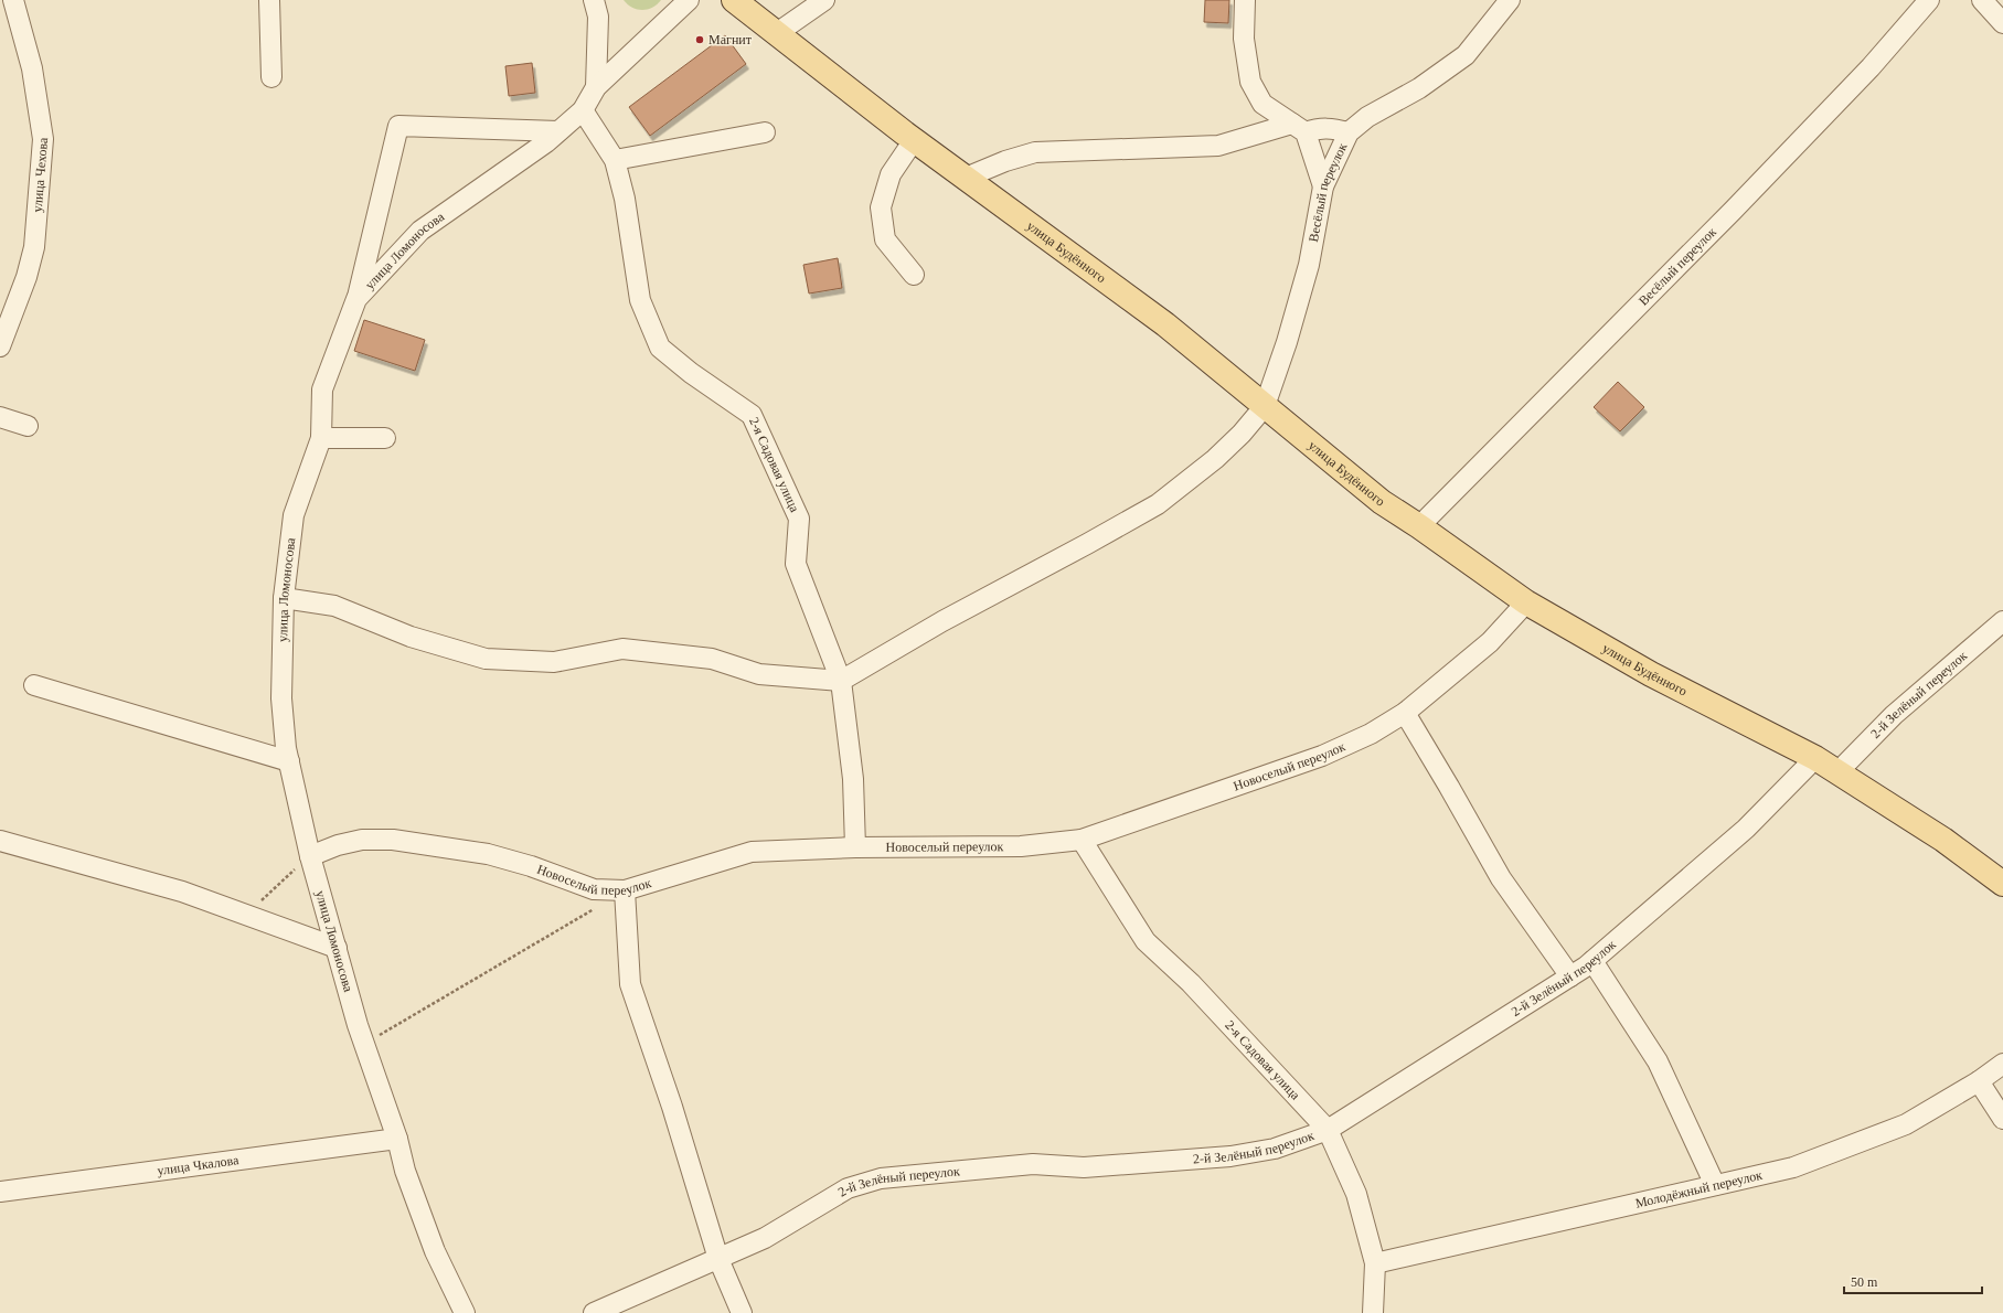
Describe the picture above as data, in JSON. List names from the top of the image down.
{
  "streets": {
    "main road": ["улица Будённого"],
    "street": [
      "улица Чехова",
      "Весёлый переулок",
      "улица Ломоносова",
      "2-я Садовая улица",
      "2-й Зелёный переулок",
      "Новоселый переулок",
      "улица Чкалова",
      "Молодёжный переулок"
    ]
  },
  "crossings": [
    ["Весёлый переулок", "улица Будённого"],
    ["Весёлый переулок", "2-я Садовая улица"],
    ["улица Ломоносова", "2-я Садовая улица"],
    ["улица Ломоносова", "Новоселый переулок"],
    ["улица Ломоносова", "улица Чкалова"],
    ["улица Будённого", "2-й Зелёный переулок"],
    ["улица Будённого", "Новоселый переулок"],
    ["2-я Садовая улица", "2-й Зелёный переулок"],
    ["2-я Садовая улица", "Новоселый переулок"],
    ["2-я Садовая улица", "Молодёжный переулок"]
  ],
  "places": ["Магнит"],
  "scale_bar": "50 m"
}
